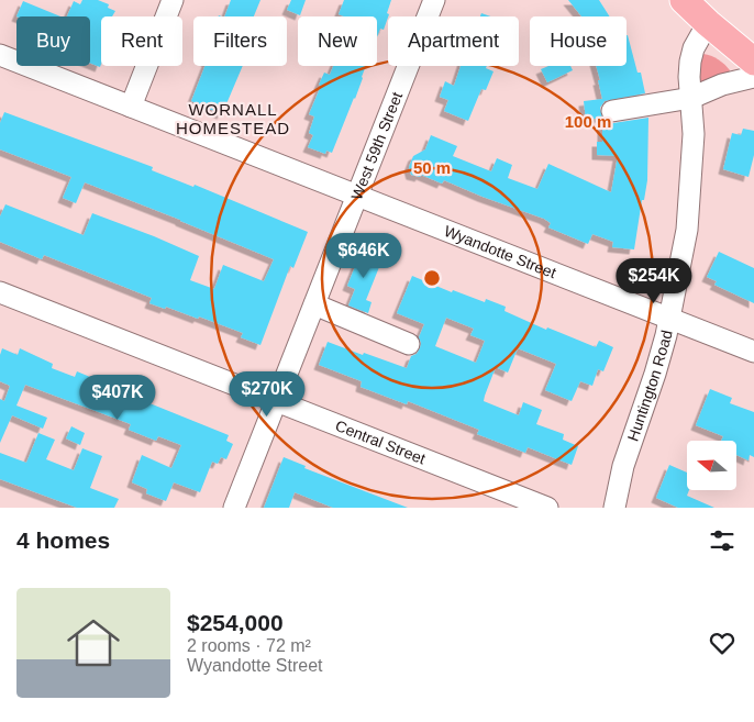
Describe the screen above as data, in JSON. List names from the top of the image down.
{
  "streets": {
    "street": [
      "West 59th Street",
      "Wyandotte Street",
      "Huntington Road",
      "Central Street"
    ]
  },
  "crossings": [
    ["West 59th Street", "Wyandotte Street"],
    ["West 59th Street", "Central Street"],
    ["Wyandotte Street", "Huntington Road"]
  ],
  "districts": ["WORNALL HOMESTEAD"],
  "north": "left",
  "page": {
    "chip": [
      "Buy",
      "Rent",
      "Filters",
      "New",
      "Apartment",
      "House"
    ],
    "price": [
      "$646K",
      "$254K",
      "$270K",
      "$407K"
    ],
    "heading": "4 homes",
    "list": [
      {
        "name": "$254,000",
        "note": "2 rooms · 72 m² · Wyandotte Street"
      }
    ]
  },
  "rings": ["100 m", "50 m"]
}
